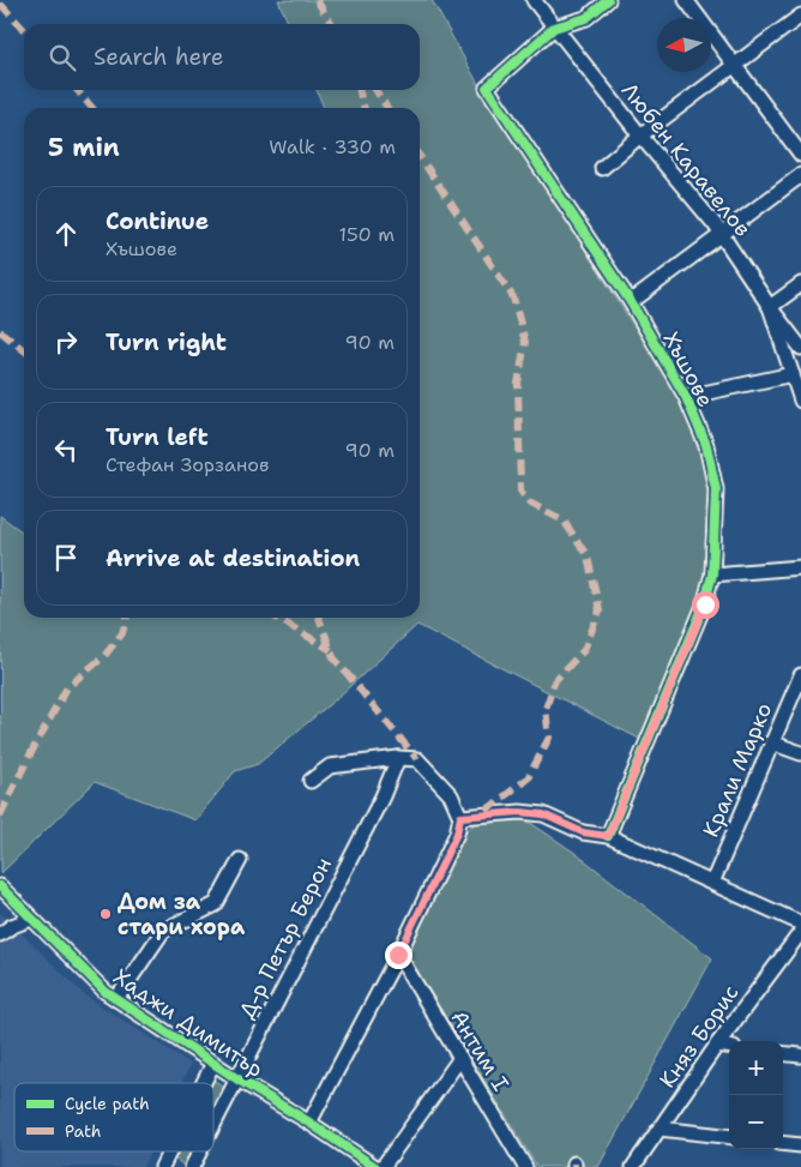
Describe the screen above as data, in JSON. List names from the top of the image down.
{
  "streets": {
    "street": [
      "Любен Каравелов",
      "Хъшове",
      "Крали Марко",
      "Д-р Петър Берон",
      "Хаджи Димитър",
      "Княз Борис",
      "Антим I"
    ]
  },
  "crossings": [
    ["Любен Каравелов", "Хъшове"],
    ["Д-р Петър Берон", "Хаджи Димитър"]
  ],
  "places": ["Дом за стари хора"],
  "legend": ["Cycle path", "Path"],
  "north": "left",
  "page": {
    "search": "Search here",
    "heading": ["5 min", "Walk · 330 m"],
    "list": [
      ["Continue", "Хъшове", "150 m"],
      ["Turn right", "90 m"],
      ["Turn left", "Стефан Зорзанов", "90 m"],
      "Arrive at destination"
    ],
    "map_buttons": ["+", "−"]
  }
}
